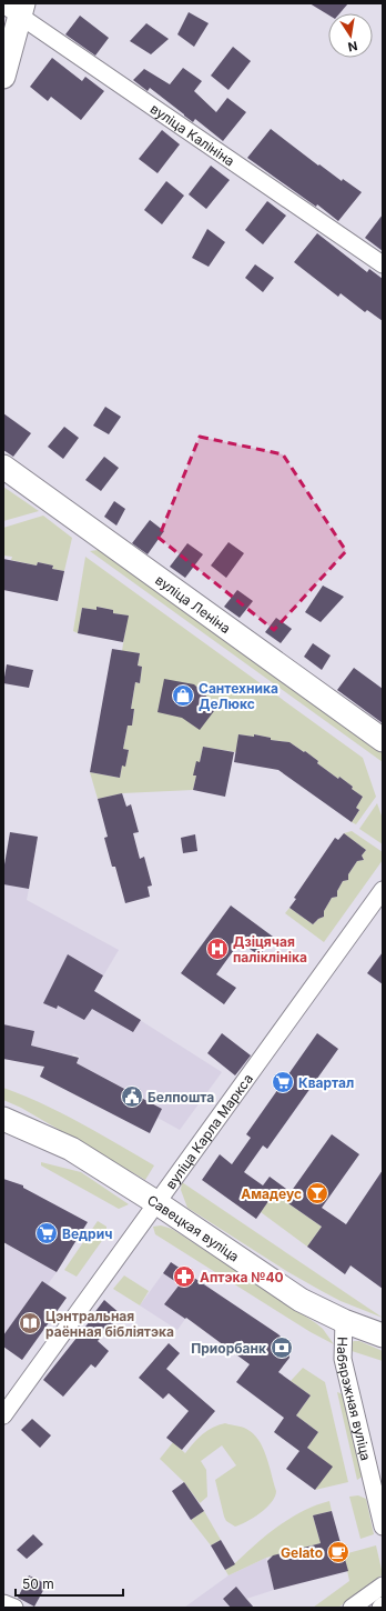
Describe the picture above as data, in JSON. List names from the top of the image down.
{
  "streets": {
    "street": [
      "вуліца Калініна",
      "вуліца Леніна",
      "вуліца Карла Маркса",
      "Савецкая вуліца",
      "Набярэжная вуліца"
    ]
  },
  "crossings": [
    ["вуліца Карла Маркса", "Савецкая вуліца"],
    ["Савецкая вуліца", "Набярэжная вуліца"]
  ],
  "places": {
    "shop": ["Сантехника ДеЛюкс"],
    "hospital": ["Дзіцячая паліклініка"],
    "supermarket": ["Квартал", "Ведрич"],
    "public building": ["Белпошта"],
    "bar": ["Амадеус"],
    "pharmacy": ["Аптэка №40"],
    "library": ["Цэнтральная раённая бібліятэка"],
    "bank": ["Приорбанк"],
    "cafe": ["Gelato"]
  },
  "scale_bar": "50 m",
  "north": "bottom"
}
